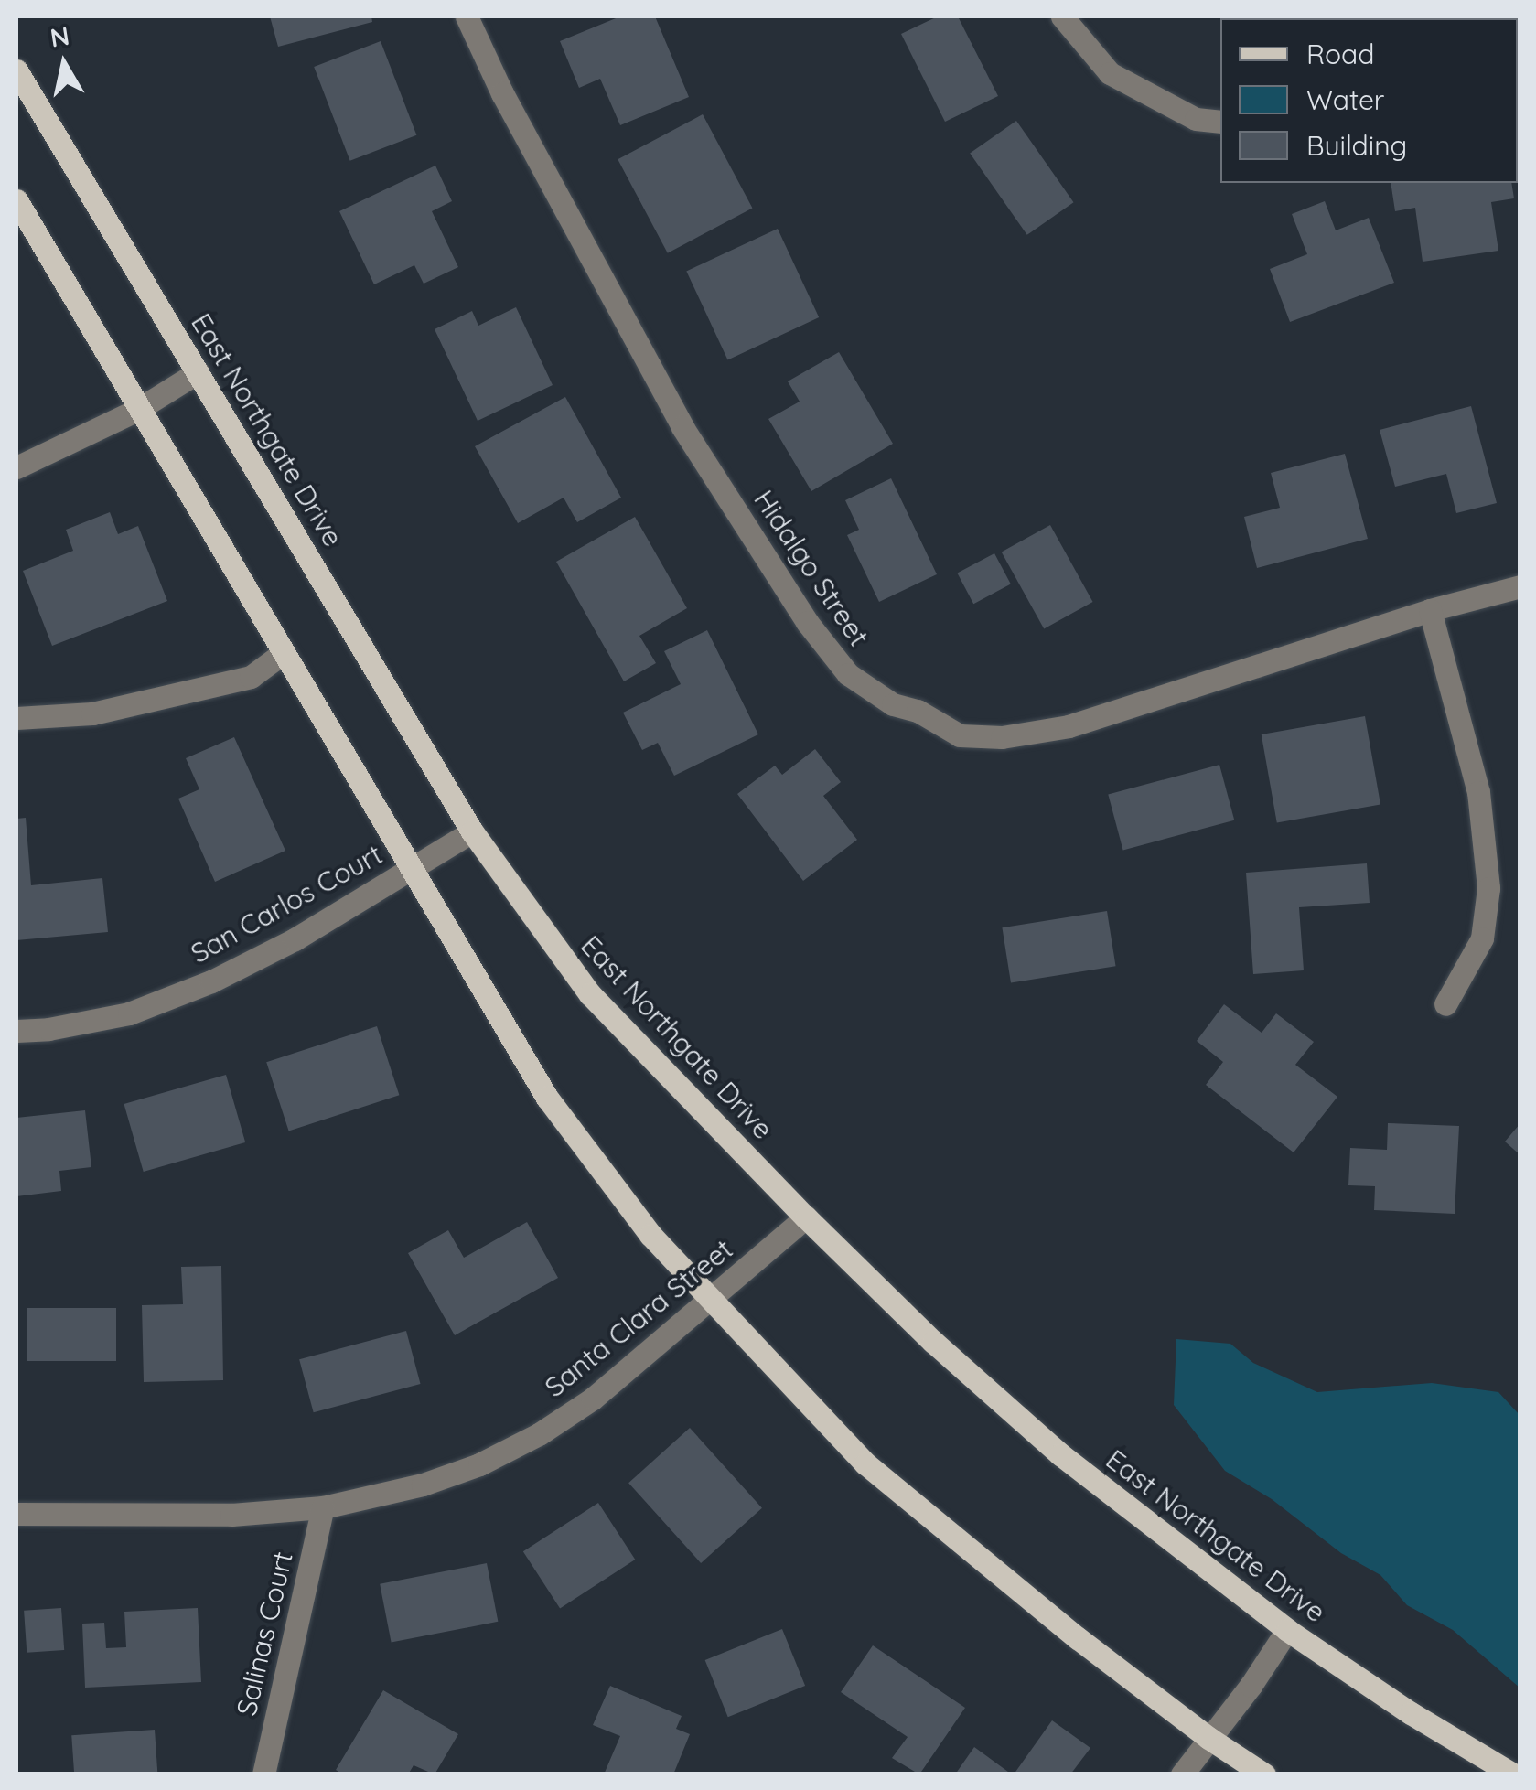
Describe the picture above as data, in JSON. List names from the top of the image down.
{
  "streets": {
    "main road": ["East Northgate Drive"],
    "street": [
      "Hidalgo Street",
      "San Carlos Court",
      "Santa Clara Street",
      "Salinas Court"
    ]
  },
  "crossings": [
    ["East Northgate Drive", "San Carlos Court"],
    ["East Northgate Drive", "Santa Clara Street"],
    ["Santa Clara Street", "Salinas Court"]
  ],
  "legend": ["Road", "Water", "Building"],
  "north": "top"
}
